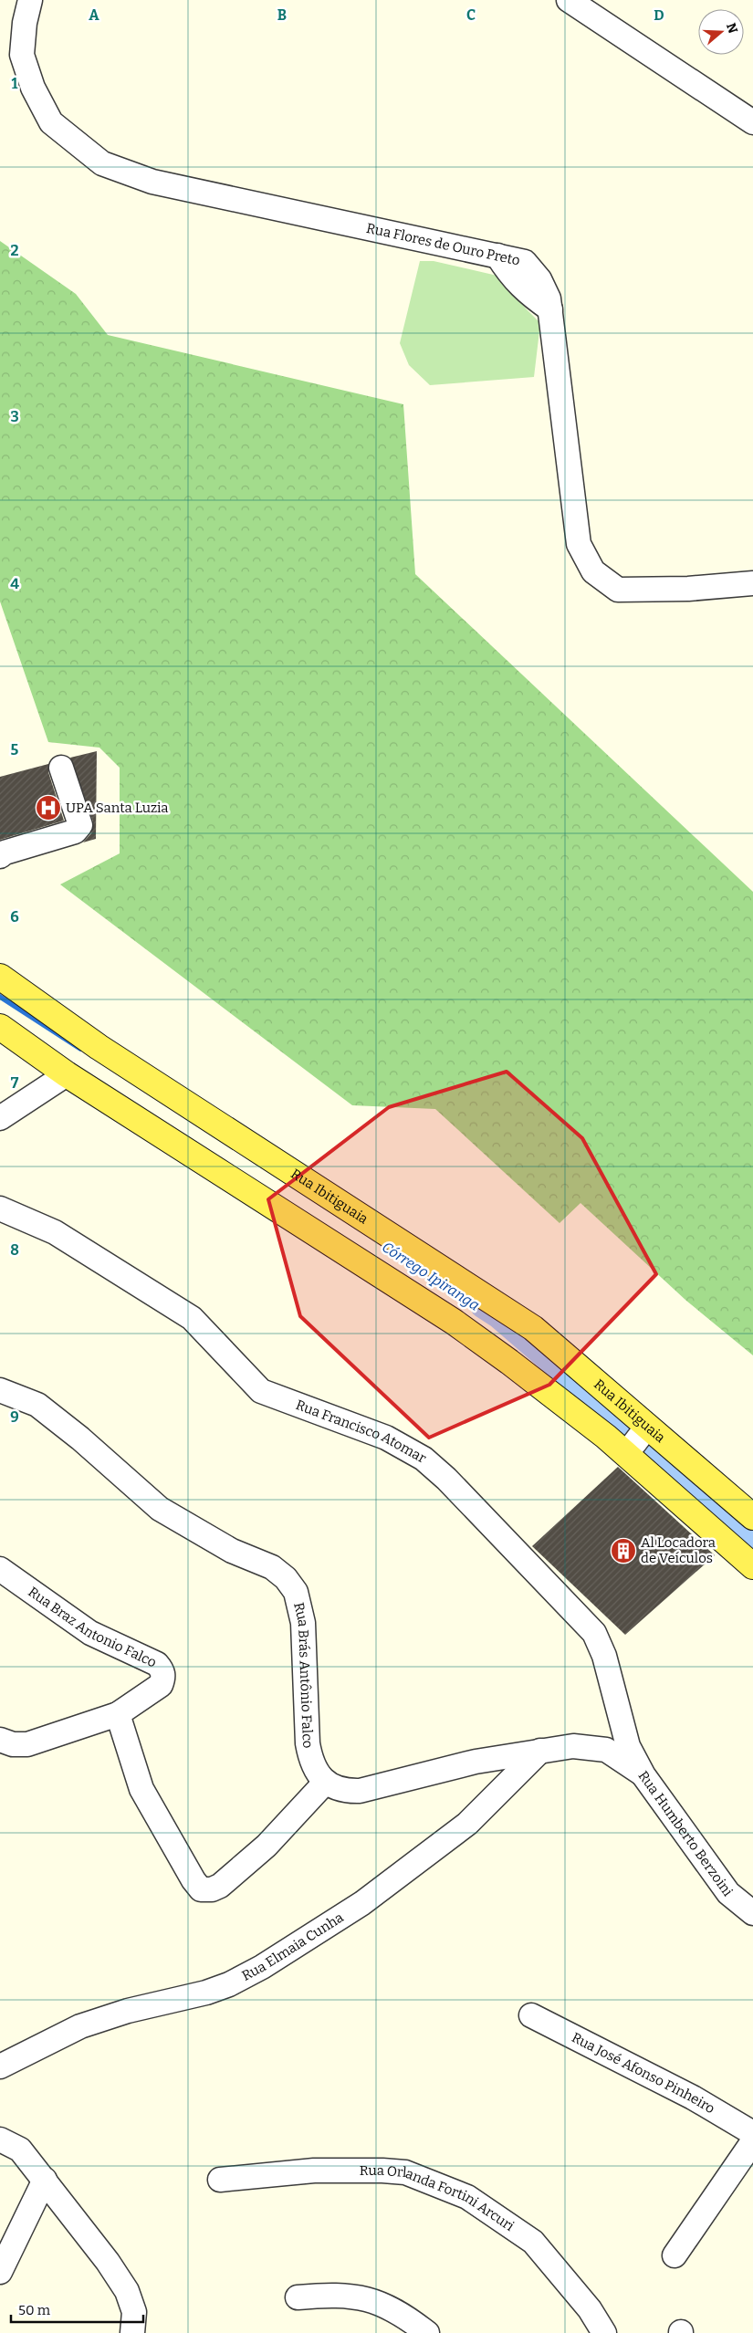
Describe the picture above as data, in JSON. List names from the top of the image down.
{
  "streets": {
    "main road": ["Rua Ibitiguaia"],
    "street": [
      "Rua Flores de Ouro Preto",
      "Rua Francisco Atomar",
      "Rua Braz Antonio Falco",
      "Rua Brás Antônio Falco",
      "Rua Humberto Berzoini",
      "Rua Elmaia Cunha",
      "Rua José Afonso Pinheiro",
      "Rua Orlanda Fortini Arcuri"
    ]
  },
  "crossings": [
    ["Rua Francisco Atomar", "Rua Humberto Berzoini"]
  ],
  "water": ["Córrego Ipiranga"],
  "places": {
    "hospital": ["UPA Santa Luzia"],
    "building": ["Al Locadora de Veículos"]
  },
  "scale_bar": "50 m",
  "north": "right",
  "grid": {
    "columns": [
      "A",
      "B",
      "C",
      "D"
    ],
    "rows": [
      "1",
      "2",
      "3",
      "4",
      "5",
      "6",
      "7",
      "8",
      "9"
    ]
  }
}
